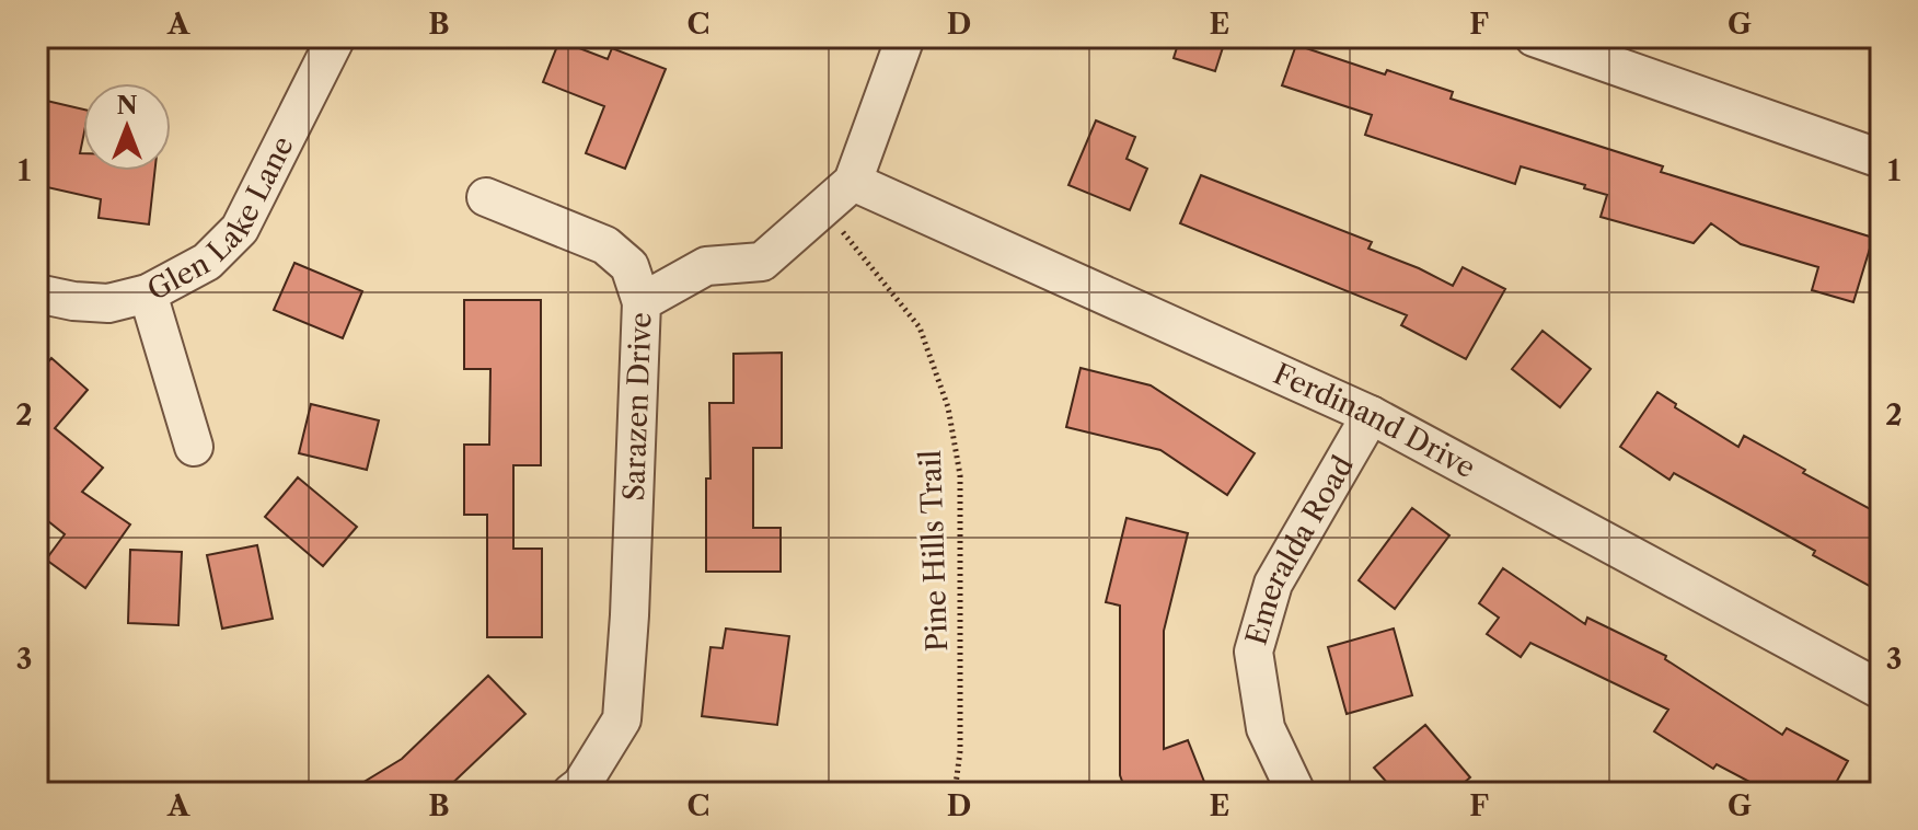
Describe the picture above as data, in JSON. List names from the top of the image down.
{
  "streets": {
    "street": [
      "Glen Lake Lane",
      "Sarazen Drive",
      "Ferdinand Drive",
      "Emeralda Road"
    ],
    "path": ["Pine Hills Trail"]
  },
  "crossings": [
    ["Sarazen Drive", "Ferdinand Drive"],
    ["Ferdinand Drive", "Emeralda Road"]
  ],
  "north": "top",
  "grid": {
    "columns": [
      "A",
      "B",
      "C",
      "D",
      "E",
      "F",
      "G"
    ],
    "rows": ["1", "2", "3"]
  }
}
